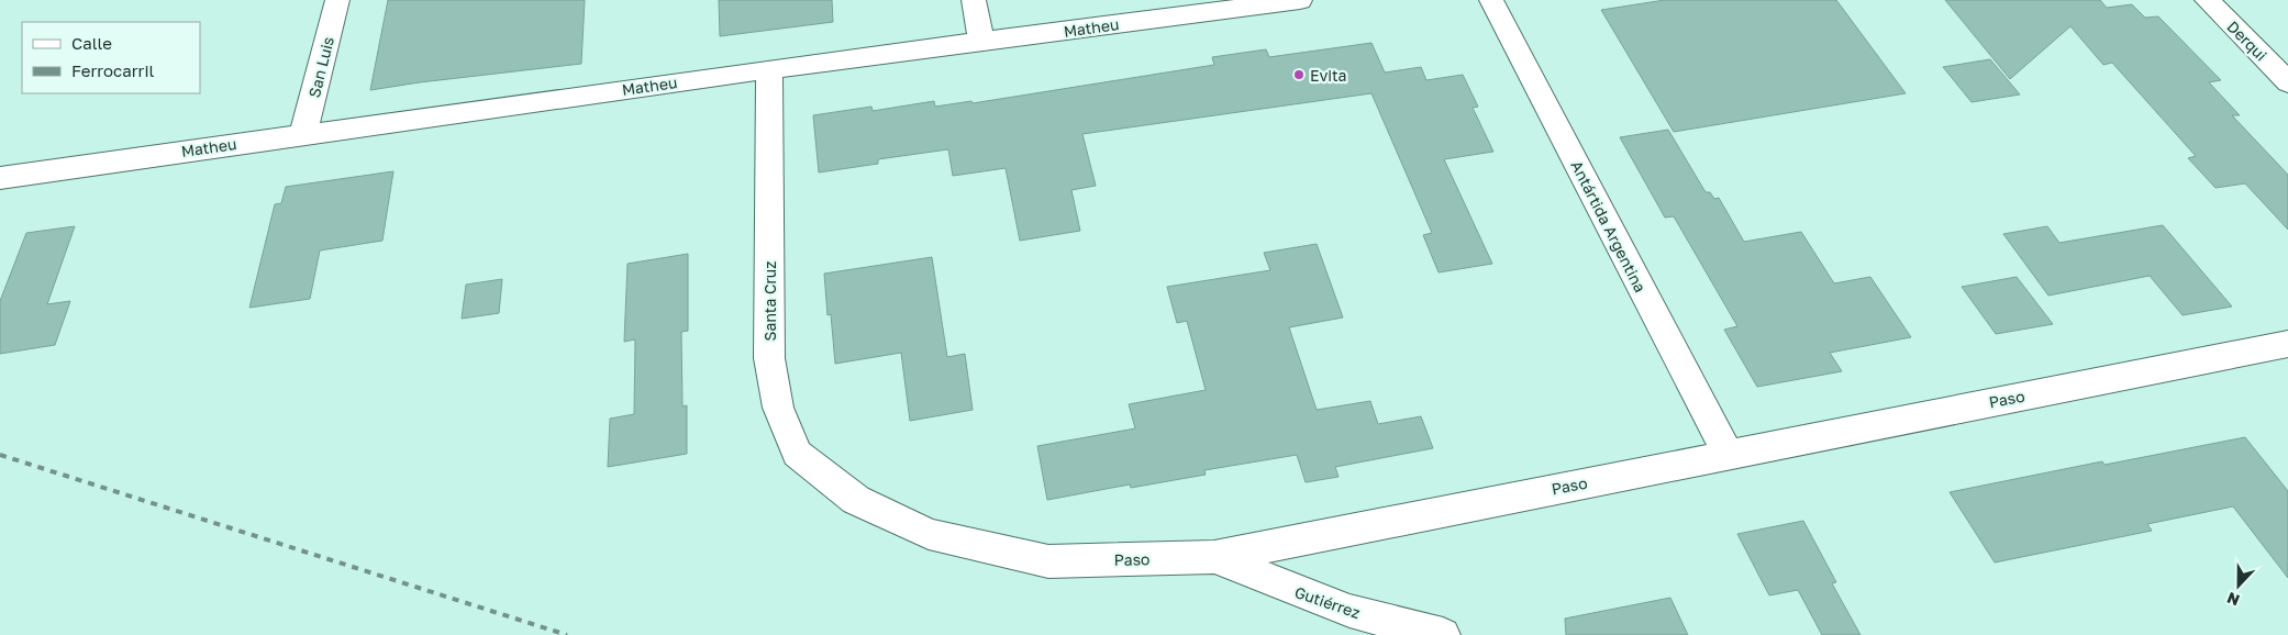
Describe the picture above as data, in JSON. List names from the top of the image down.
{
  "streets": {
    "street": [
      "Matheu",
      "Derqui",
      "San Luis",
      "Antártida Argentina",
      "Santa Cruz",
      "Paso",
      "Gutiérrez"
    ]
  },
  "crossings": [
    ["Matheu", "San Luis"],
    ["Matheu", "Santa Cruz"],
    ["Antártida Argentina", "Paso"],
    ["Santa Cruz", "Paso"],
    ["Paso", "Gutiérrez"]
  ],
  "places": ["Evita"],
  "legend": ["Calle", "Ferrocarril"],
  "north": "bottom"
}
